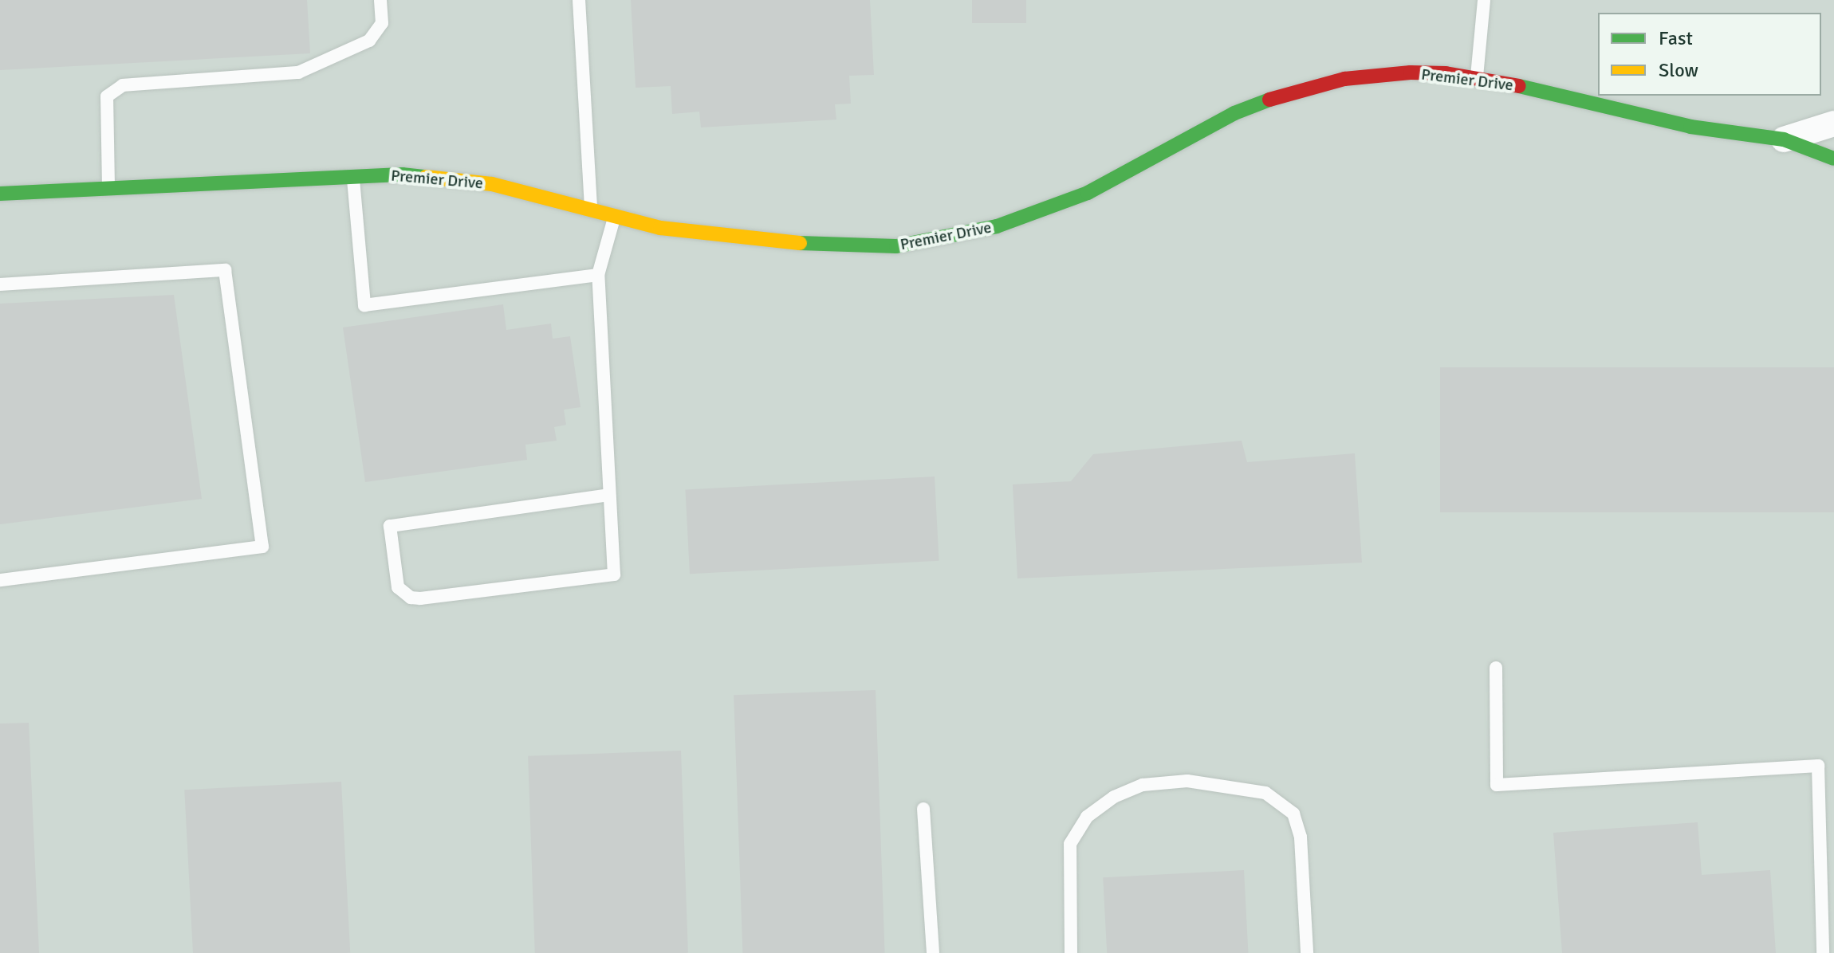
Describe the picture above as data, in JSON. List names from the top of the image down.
{
  "streets": {
    "street": ["Premier Drive"]
  },
  "legend": ["Fast", "Slow"]
}
